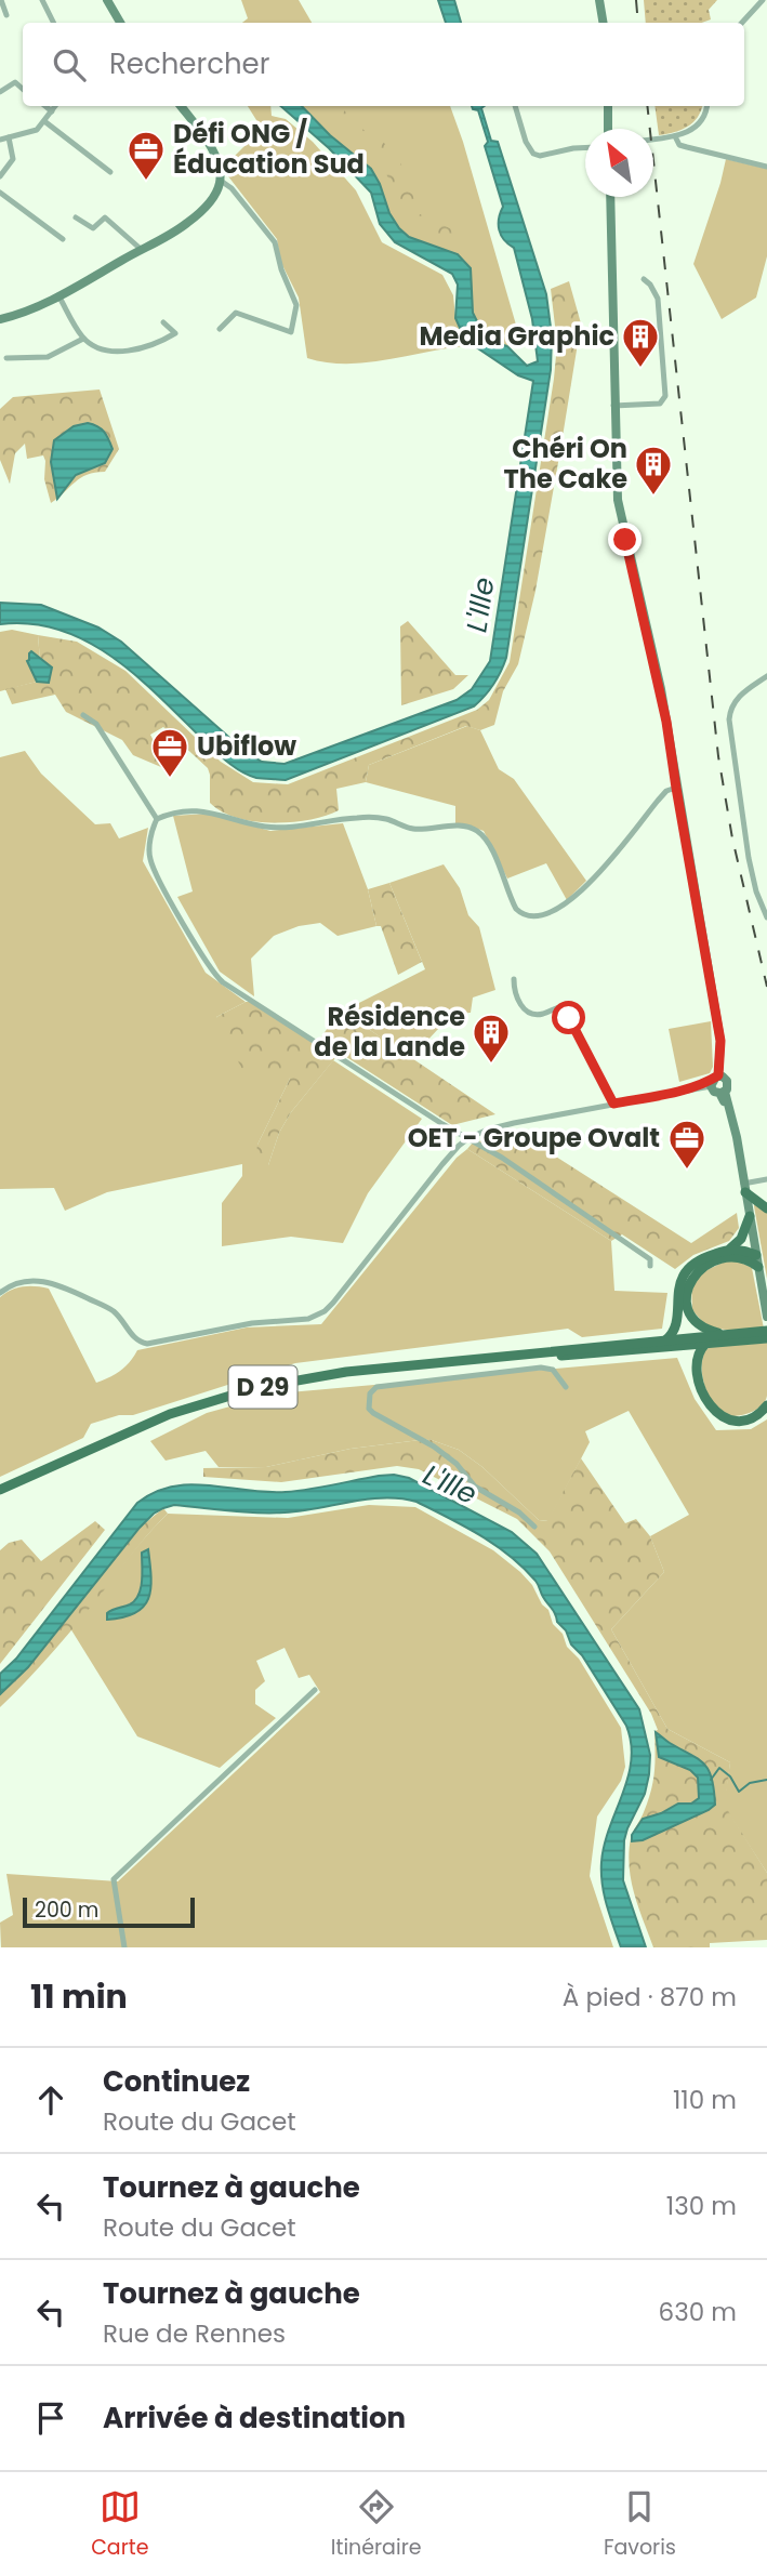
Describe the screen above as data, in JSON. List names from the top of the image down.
{
  "streets": {
    "main road": ["D 29"]
  },
  "water": ["L'Ille"],
  "places": {
    "office": ["Défi ONG / Éducation Sud", "Ubiflow", "OET - Groupe Ovalt"],
    "building": ["Media Graphic", "Chéri On The Cake", "Résidence de la Lande"]
  },
  "scale_bar": "200 m",
  "north": "top left",
  "page": {
    "search": "Rechercher",
    "scale": "200 m",
    "heading": ["11 min", "À pied · 870 m"],
    "list": [
      ["Continuez", "Route du Gacet", "110 m"],
      ["Tournez à gauche", "Route du Gacet", "130 m"],
      ["Tournez à gauche", "Rue de Rennes", "630 m"],
      "Arrivée à destination"
    ],
    "nav": ["Carte", "Itinéraire", "Favoris"]
  }
}
